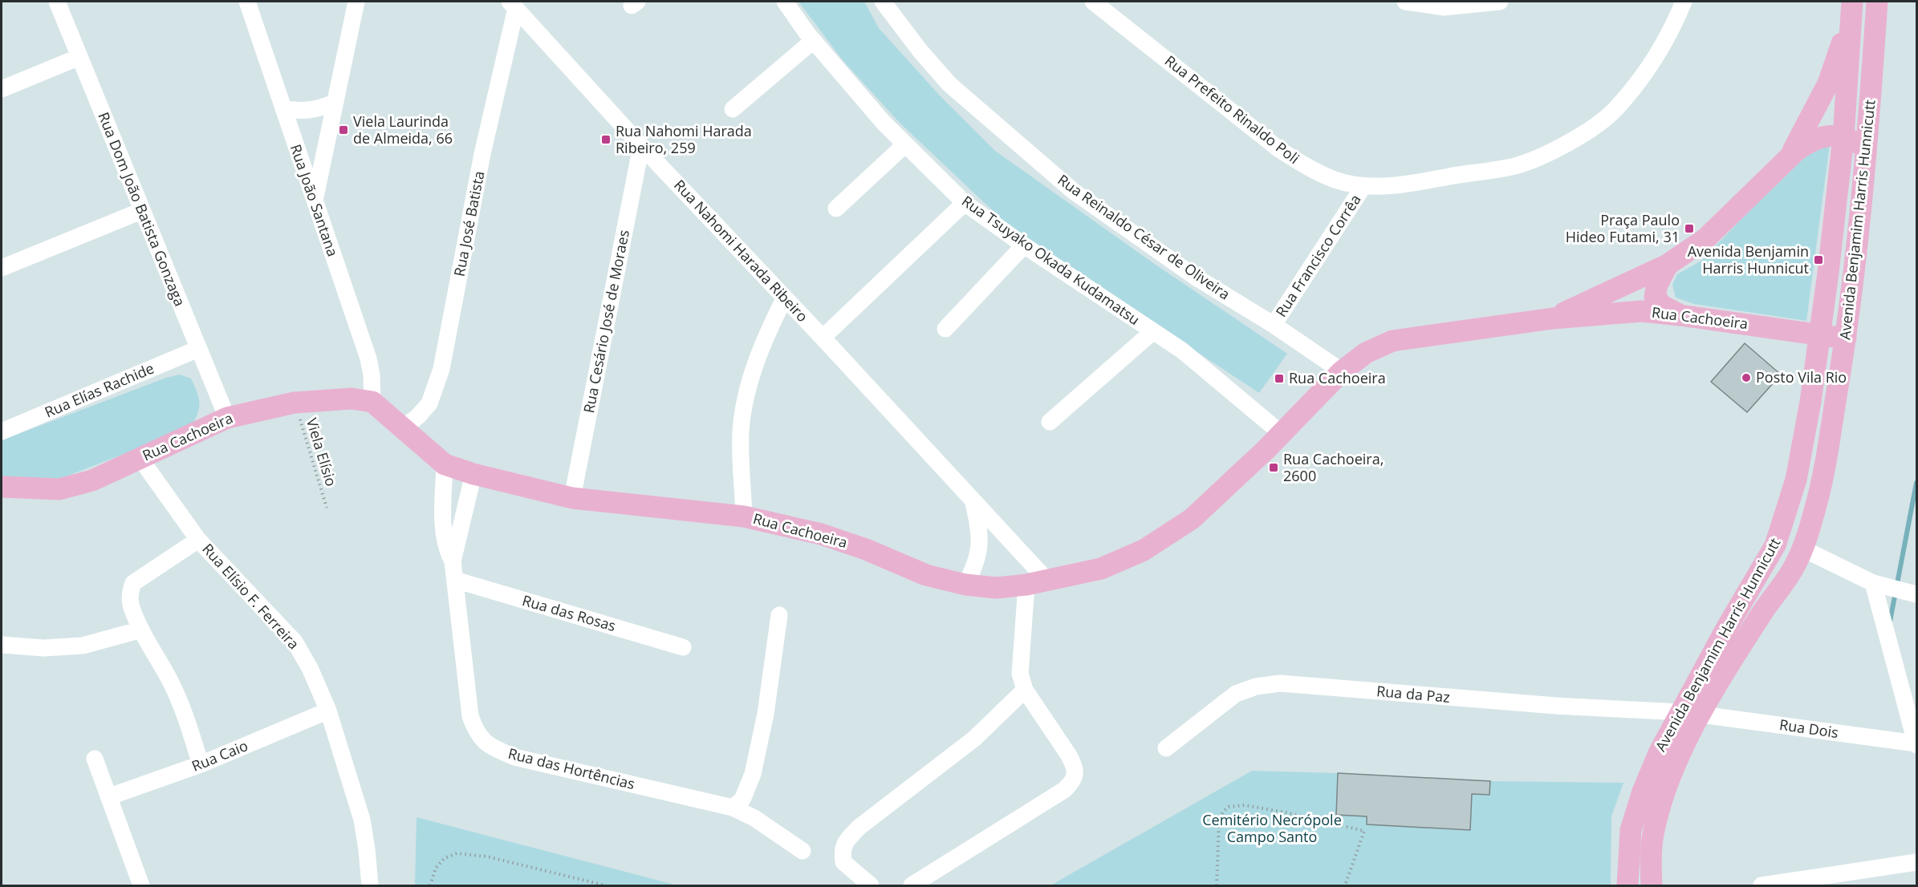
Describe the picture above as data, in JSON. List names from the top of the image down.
{
  "streets": {
    "main road": ["Avenida Benjamim Harris Hunnicutt", "Rua Cachoeira"],
    "street": [
      "Rua Prefeito Rinaldo Poli",
      "Rua João Santana",
      "Rua Dom João Batista Gonzaga",
      "Rua José Batista",
      "Rua Reinaldo César de Oliveira",
      "Rua Nahomi Harada Ribeiro",
      "Rua Francisco Corrêa",
      "Rua Tsuyako Okada Kudamatsu",
      "Rua Cesário José de Moraes",
      "Rua Elías Rachide",
      "Rua Elísio F. Ferreira",
      "Rua das Rosas",
      "Rua da Paz",
      "Rua Dois",
      "Rua Caio",
      "Rua das Hortências"
    ],
    "path": ["Viela Elísio"]
  },
  "crossings": [
    ["Rua Prefeito Rinaldo Poli", "Rua Francisco Corrêa"],
    ["Rua João Santana", "Rua Cachoeira"],
    ["Rua Dom João Batista Gonzaga", "Rua Cachoeira"],
    ["Rua Dom João Batista Gonzaga", "Rua Elías Rachide"],
    ["Avenida Benjamim Harris Hunnicutt", "Rua Cachoeira"],
    ["Avenida Benjamim Harris Hunnicutt", "Rua da Paz"],
    ["Avenida Benjamim Harris Hunnicutt", "Rua Dois"],
    ["Rua José Batista", "Rua Nahomi Harada Ribeiro"],
    ["Rua José Batista", "Rua Cachoeira"],
    ["Rua Reinaldo César de Oliveira", "Rua Francisco Corrêa"],
    ["Rua Reinaldo César de Oliveira", "Rua Cachoeira"],
    ["Rua Nahomi Harada Ribeiro", "Rua Cachoeira"],
    ["Rua Nahomi Harada Ribeiro", "Rua Cesário José de Moraes"],
    ["Rua Tsuyako Okada Kudamatsu", "Rua Cachoeira"],
    ["Rua Cachoeira", "Rua Cesário José de Moraes"],
    ["Rua Cachoeira", "Viela Elísio"],
    ["Rua Cachoeira", "Rua Elísio F. Ferreira"],
    ["Rua Cachoeira", "Rua das Hortências"],
    ["Rua Elísio F. Ferreira", "Rua Caio"],
    ["Rua das Rosas", "Rua das Hortências"],
    ["Rua da Paz", "Rua Dois"]
  ],
  "parks": ["Cemitério Necrópole Campo Santo"],
  "places": {
    "transit": [
      "Viela Laurinda de Almeida, 66",
      "Rua Nahomi Harada Ribeiro, 259",
      "Praça Paulo Hideo Futami, 31",
      "Avenida Benjamin Harris Hunnicut",
      "Rua Cachoeira",
      "Rua Cachoeira, 2600"
    ],
    "other": ["Posto Vila Rio"]
  }
}
